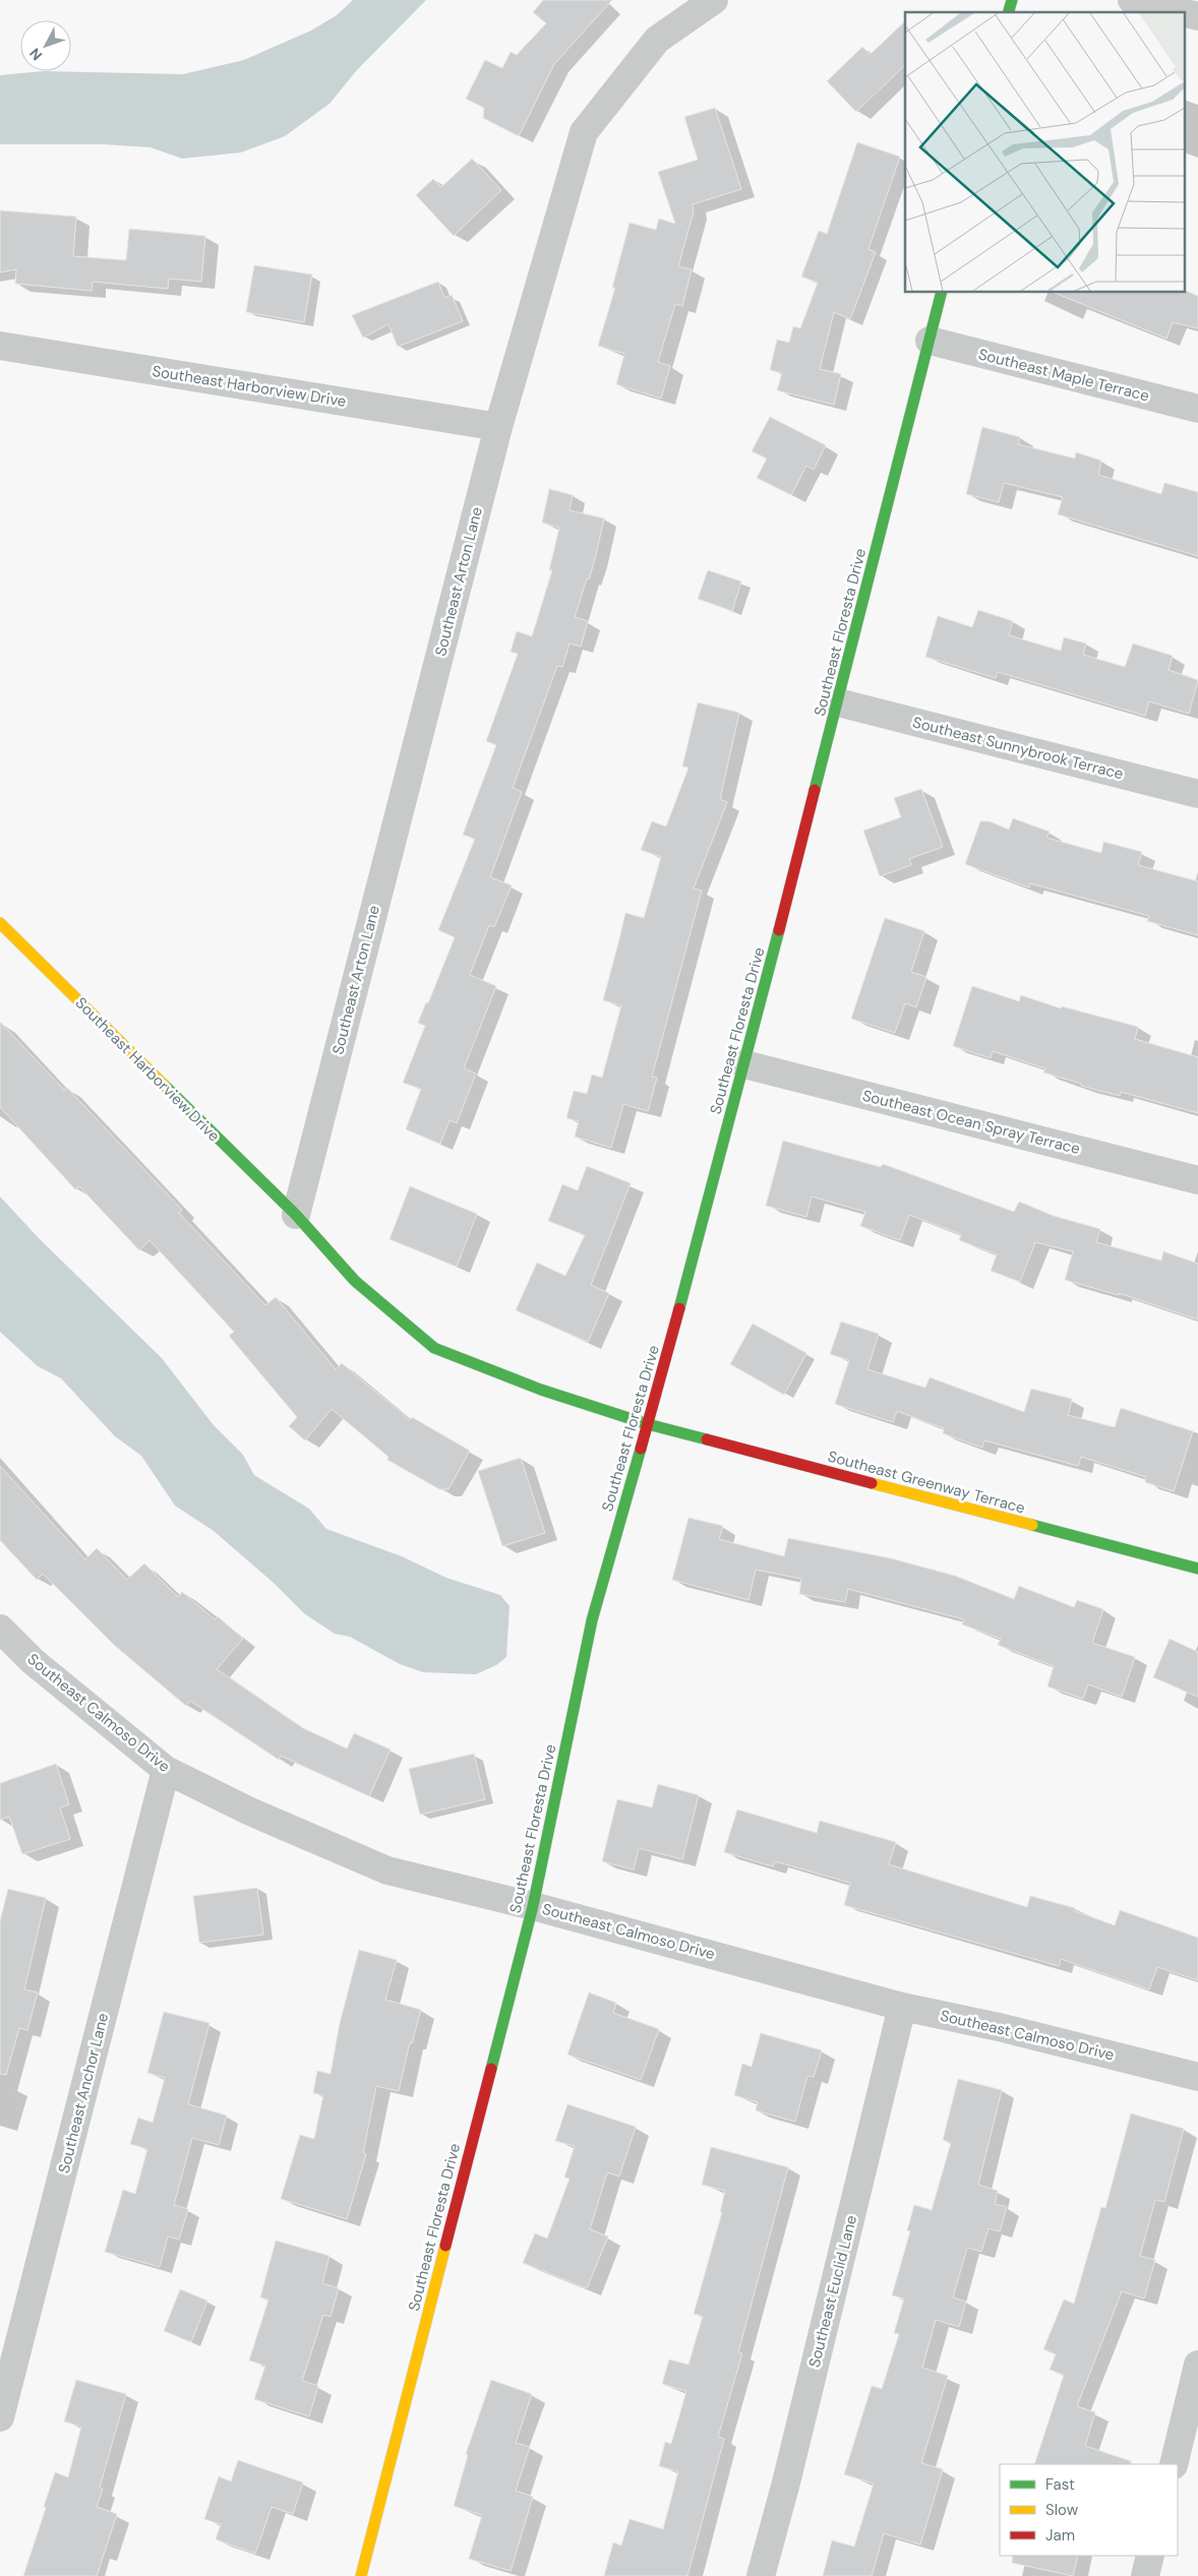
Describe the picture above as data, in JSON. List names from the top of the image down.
{
  "streets": {
    "street": [
      "Southeast Maple Terrace",
      "Southeast Harborview Drive",
      "Southeast Arton Lane",
      "Southeast Floresta Drive",
      "Southeast Sunnybrook Terrace",
      "Southeast Ocean Spray Terrace",
      "Southeast Greenway Terrace",
      "Southeast Calmoso Drive",
      "Southeast Anchor Lane",
      "Southeast Euclid Lane"
    ]
  },
  "crossings": [
    ["Southeast Maple Terrace", "Southeast Floresta Drive"],
    ["Southeast Harborview Drive", "Southeast Arton Lane"],
    ["Southeast Harborview Drive", "Southeast Floresta Drive"],
    ["Southeast Harborview Drive", "Southeast Greenway Terrace"],
    ["Southeast Floresta Drive", "Southeast Sunnybrook Terrace"],
    ["Southeast Floresta Drive", "Southeast Ocean Spray Terrace"],
    ["Southeast Floresta Drive", "Southeast Greenway Terrace"],
    ["Southeast Floresta Drive", "Southeast Calmoso Drive"],
    ["Southeast Calmoso Drive", "Southeast Anchor Lane"],
    ["Southeast Calmoso Drive", "Southeast Euclid Lane"]
  ],
  "legend": ["Fast", "Slow", "Jam"],
  "north": "bottom left"
}
